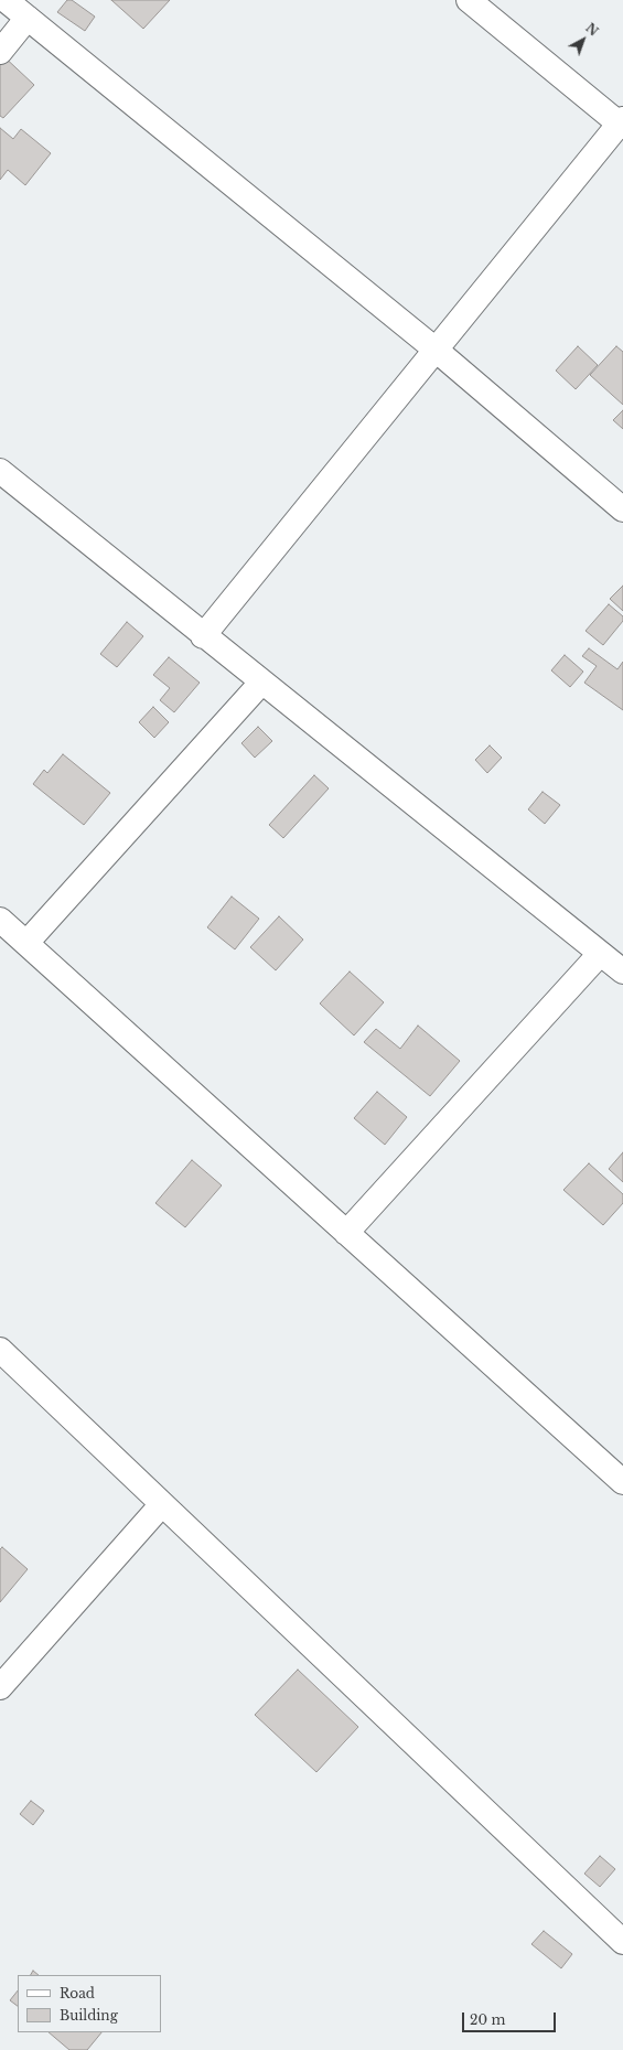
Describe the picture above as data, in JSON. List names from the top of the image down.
{
  "legend": ["Road", "Building"],
  "scale_bar": "20 m",
  "north": "top right"
}
